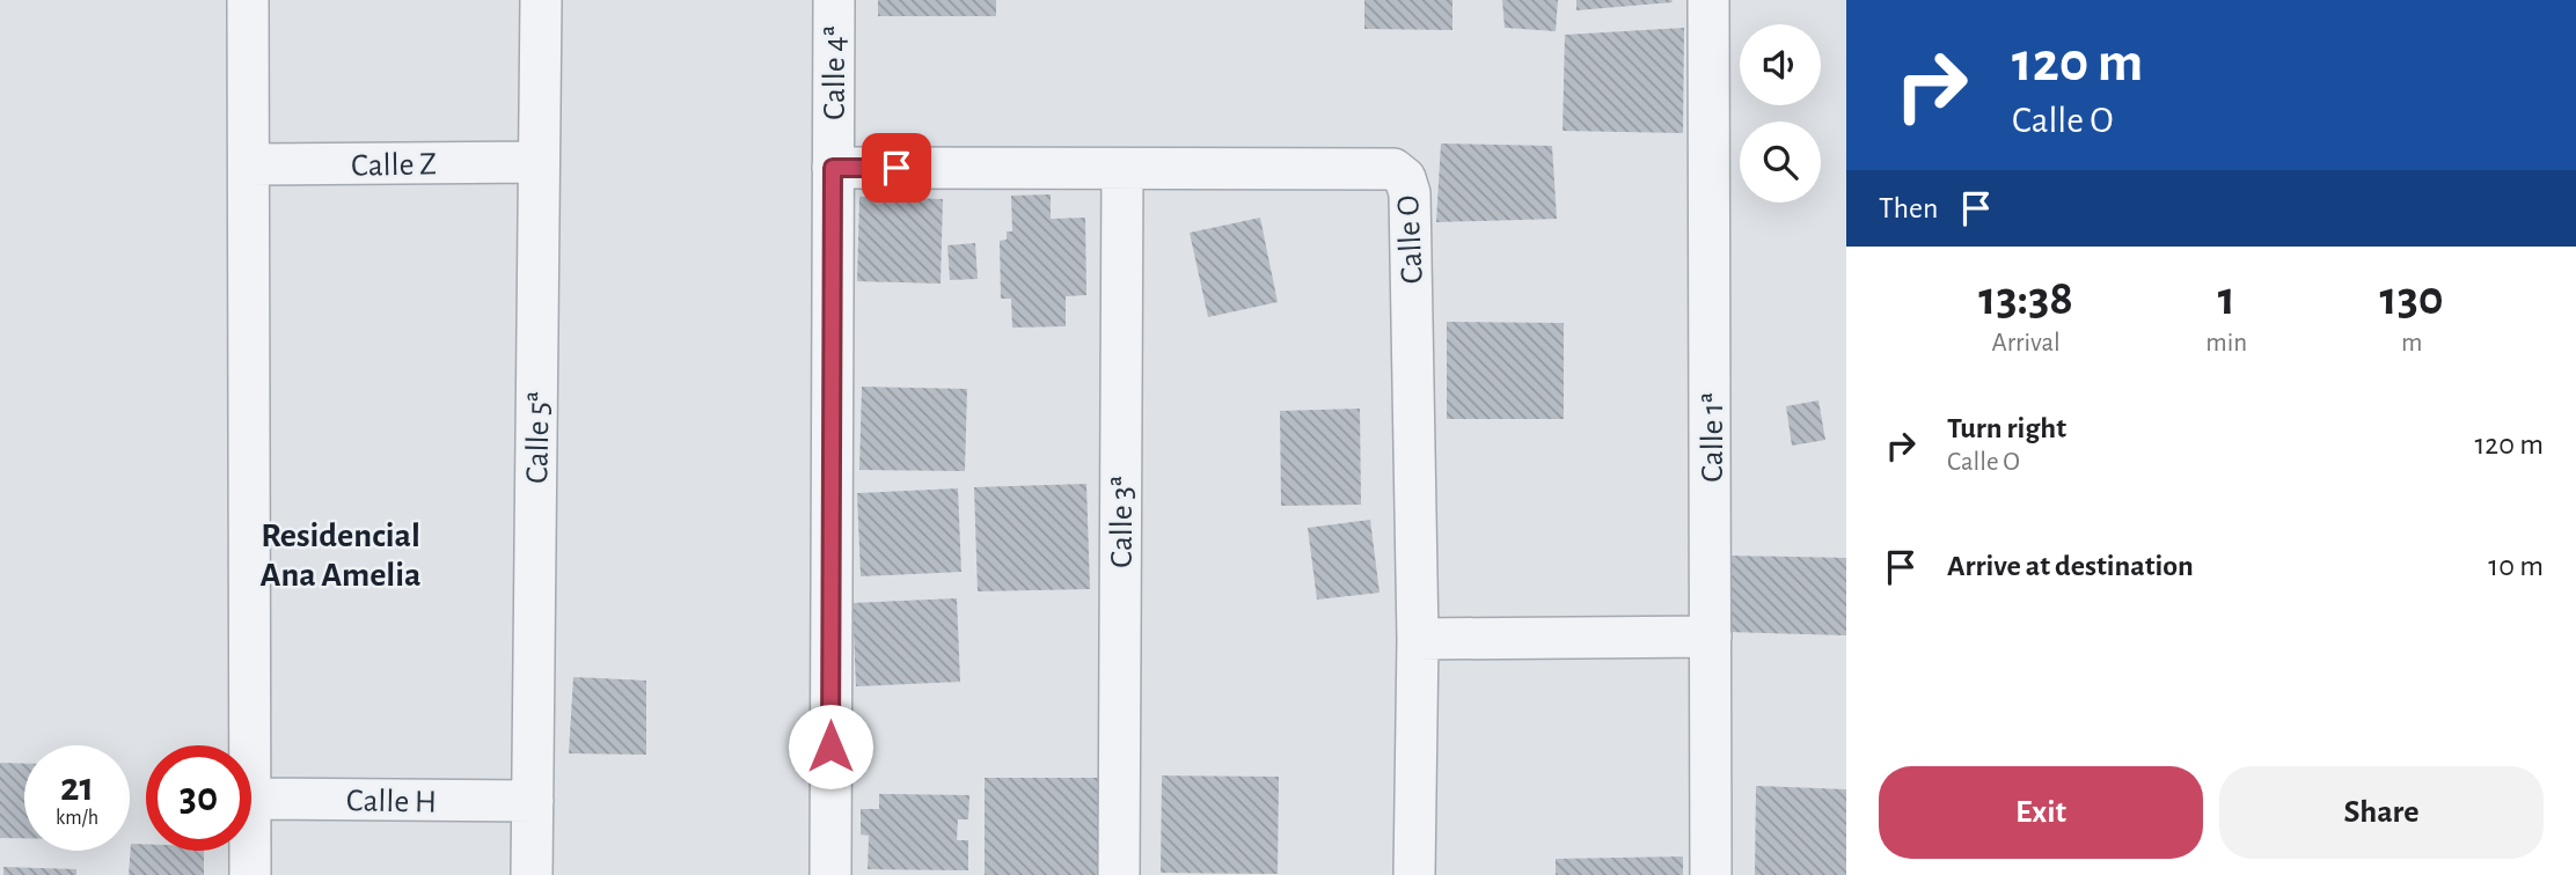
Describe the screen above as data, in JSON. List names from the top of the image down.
{
  "streets": {
    "street": [
      "Calle 4ª",
      "Calle Z",
      "Calle O",
      "Calle 5ª",
      "Calle 1ª",
      "Calle 3ª",
      "Calle H"
    ]
  },
  "crossings": [
    ["Calle 4ª", "Calle O"],
    ["Calle Z", "Calle 5ª"],
    ["Calle O", "Calle 3ª"],
    ["Calle 5ª", "Calle H"]
  ],
  "districts": ["Residencial Ana Amelia"],
  "page": {
    "turn": ["120 m", "Calle O"],
    "then": "Then",
    "eta": [
      "13:38",
      "Arrival",
      "1",
      "min",
      "130",
      "m"
    ],
    "list": [
      {
        "name": "Turn right",
        "note": "Calle O",
        "value": "120 m"
      },
      {
        "name": "Arrive at destination",
        "value": "10 m"
      }
    ],
    "speed": "21 km/h",
    "limit": "30",
    "buttons": ["Exit", "Share"]
  }
}
